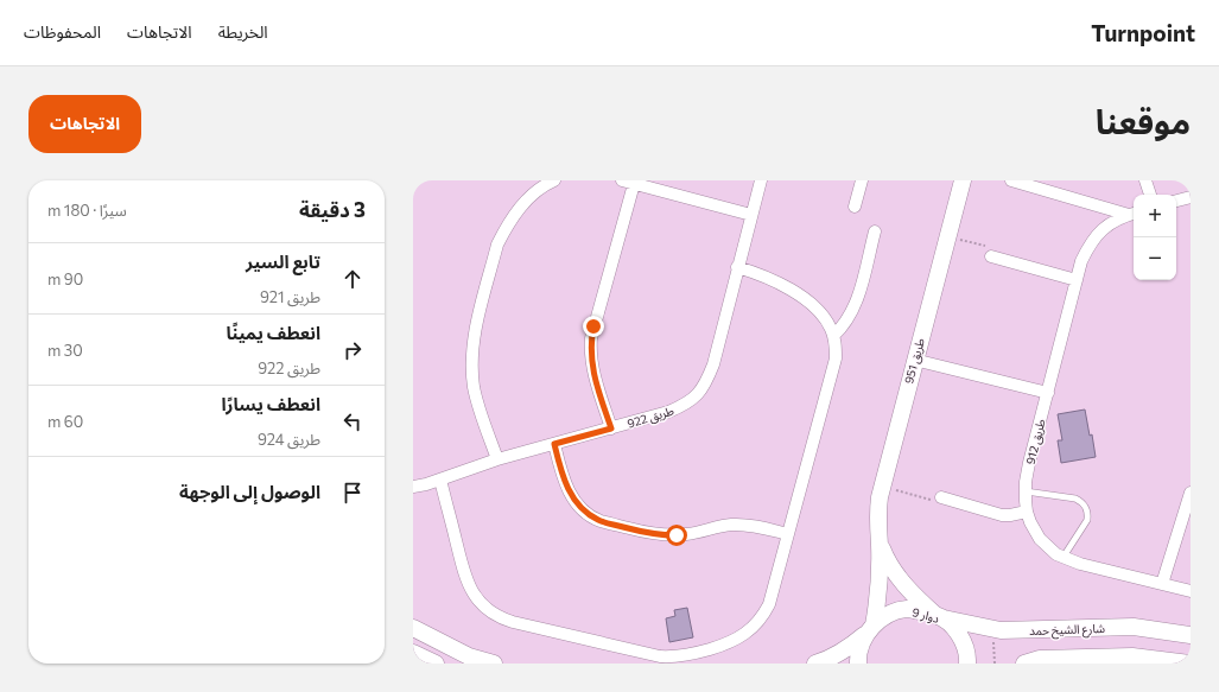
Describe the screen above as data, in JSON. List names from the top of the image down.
{
  "streets": {
    "street": [
      "طريق 951",
      "طريق 922",
      "طريق 912",
      "دوار 9",
      "شارع الشيخ حمد"
    ]
  },
  "crossings": [
    ["طريق 951", "دوار 9"],
    ["طريق 951", "شارع الشيخ حمد"],
    ["دوار 9", "شارع الشيخ حمد"]
  ],
  "page": {
    "header": "Turnpoint",
    "nav": ["الخريطة", "الاتجاهات", "المحفوظات"],
    "title": "موقعنا",
    "buttons": "الاتجاهات",
    "heading": ["3 دقيقة", "سيرًا · 180 m"],
    "map_buttons": ["+", "−"],
    "list": [
      ["تابع السير", "طريق 921", "90 m"],
      ["انعطف يمينًا", "طريق 922", "30 m"],
      ["انعطف يسارًا", "طريق 924", "60 m"],
      "الوصول إلى الوجهة"
    ]
  }
}
